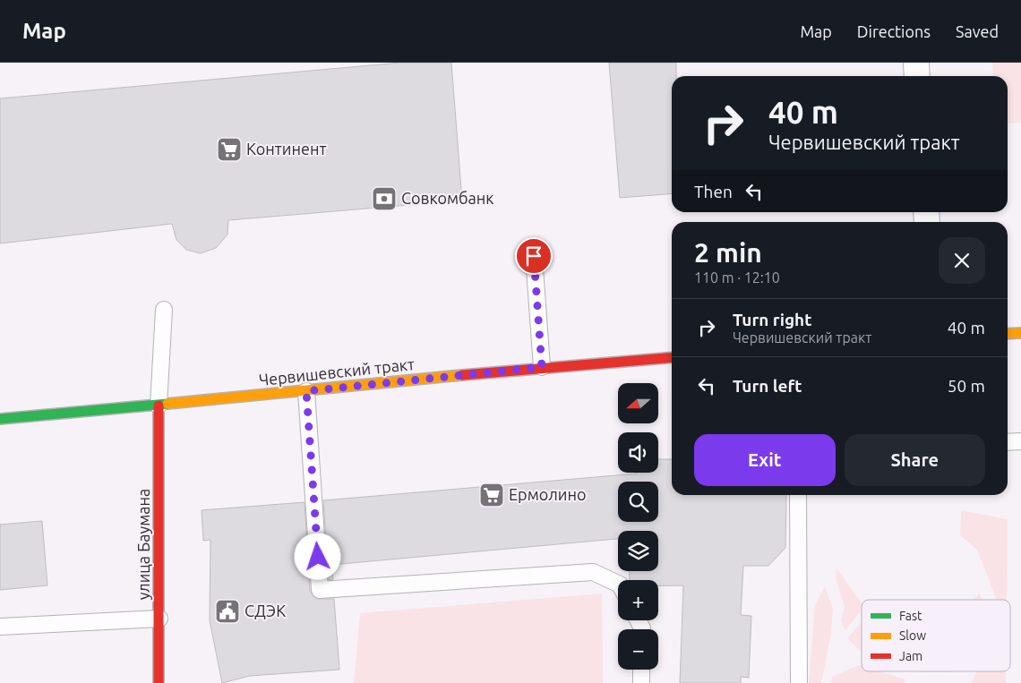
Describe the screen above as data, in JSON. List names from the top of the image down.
{
  "streets": {
    "main road": ["Червишевский тракт", "улица Баумана"]
  },
  "crossings": [
    ["Червишевский тракт", "улица Баумана"]
  ],
  "places": {
    "supermarket": ["Континент", "Ермолино"],
    "bank": ["Совкомбанк"],
    "public building": ["СДЭК"]
  },
  "legend": ["Fast", "Slow", "Jam"],
  "north": "left",
  "page": {
    "header": "Map",
    "nav": ["Map", "Directions", "Saved"],
    "turn": ["40 m", "Червишевский тракт"],
    "then": "Then",
    "heading": ["2 min", "110 m · 12:10"],
    "list": [
      {
        "name": "Turn right",
        "note": "Червишевский тракт",
        "value": "40 m"
      },
      {
        "name": "Turn left",
        "value": "50 m"
      }
    ],
    "map_buttons": ["+", "−"],
    "buttons": ["Exit", "Share"]
  }
}
